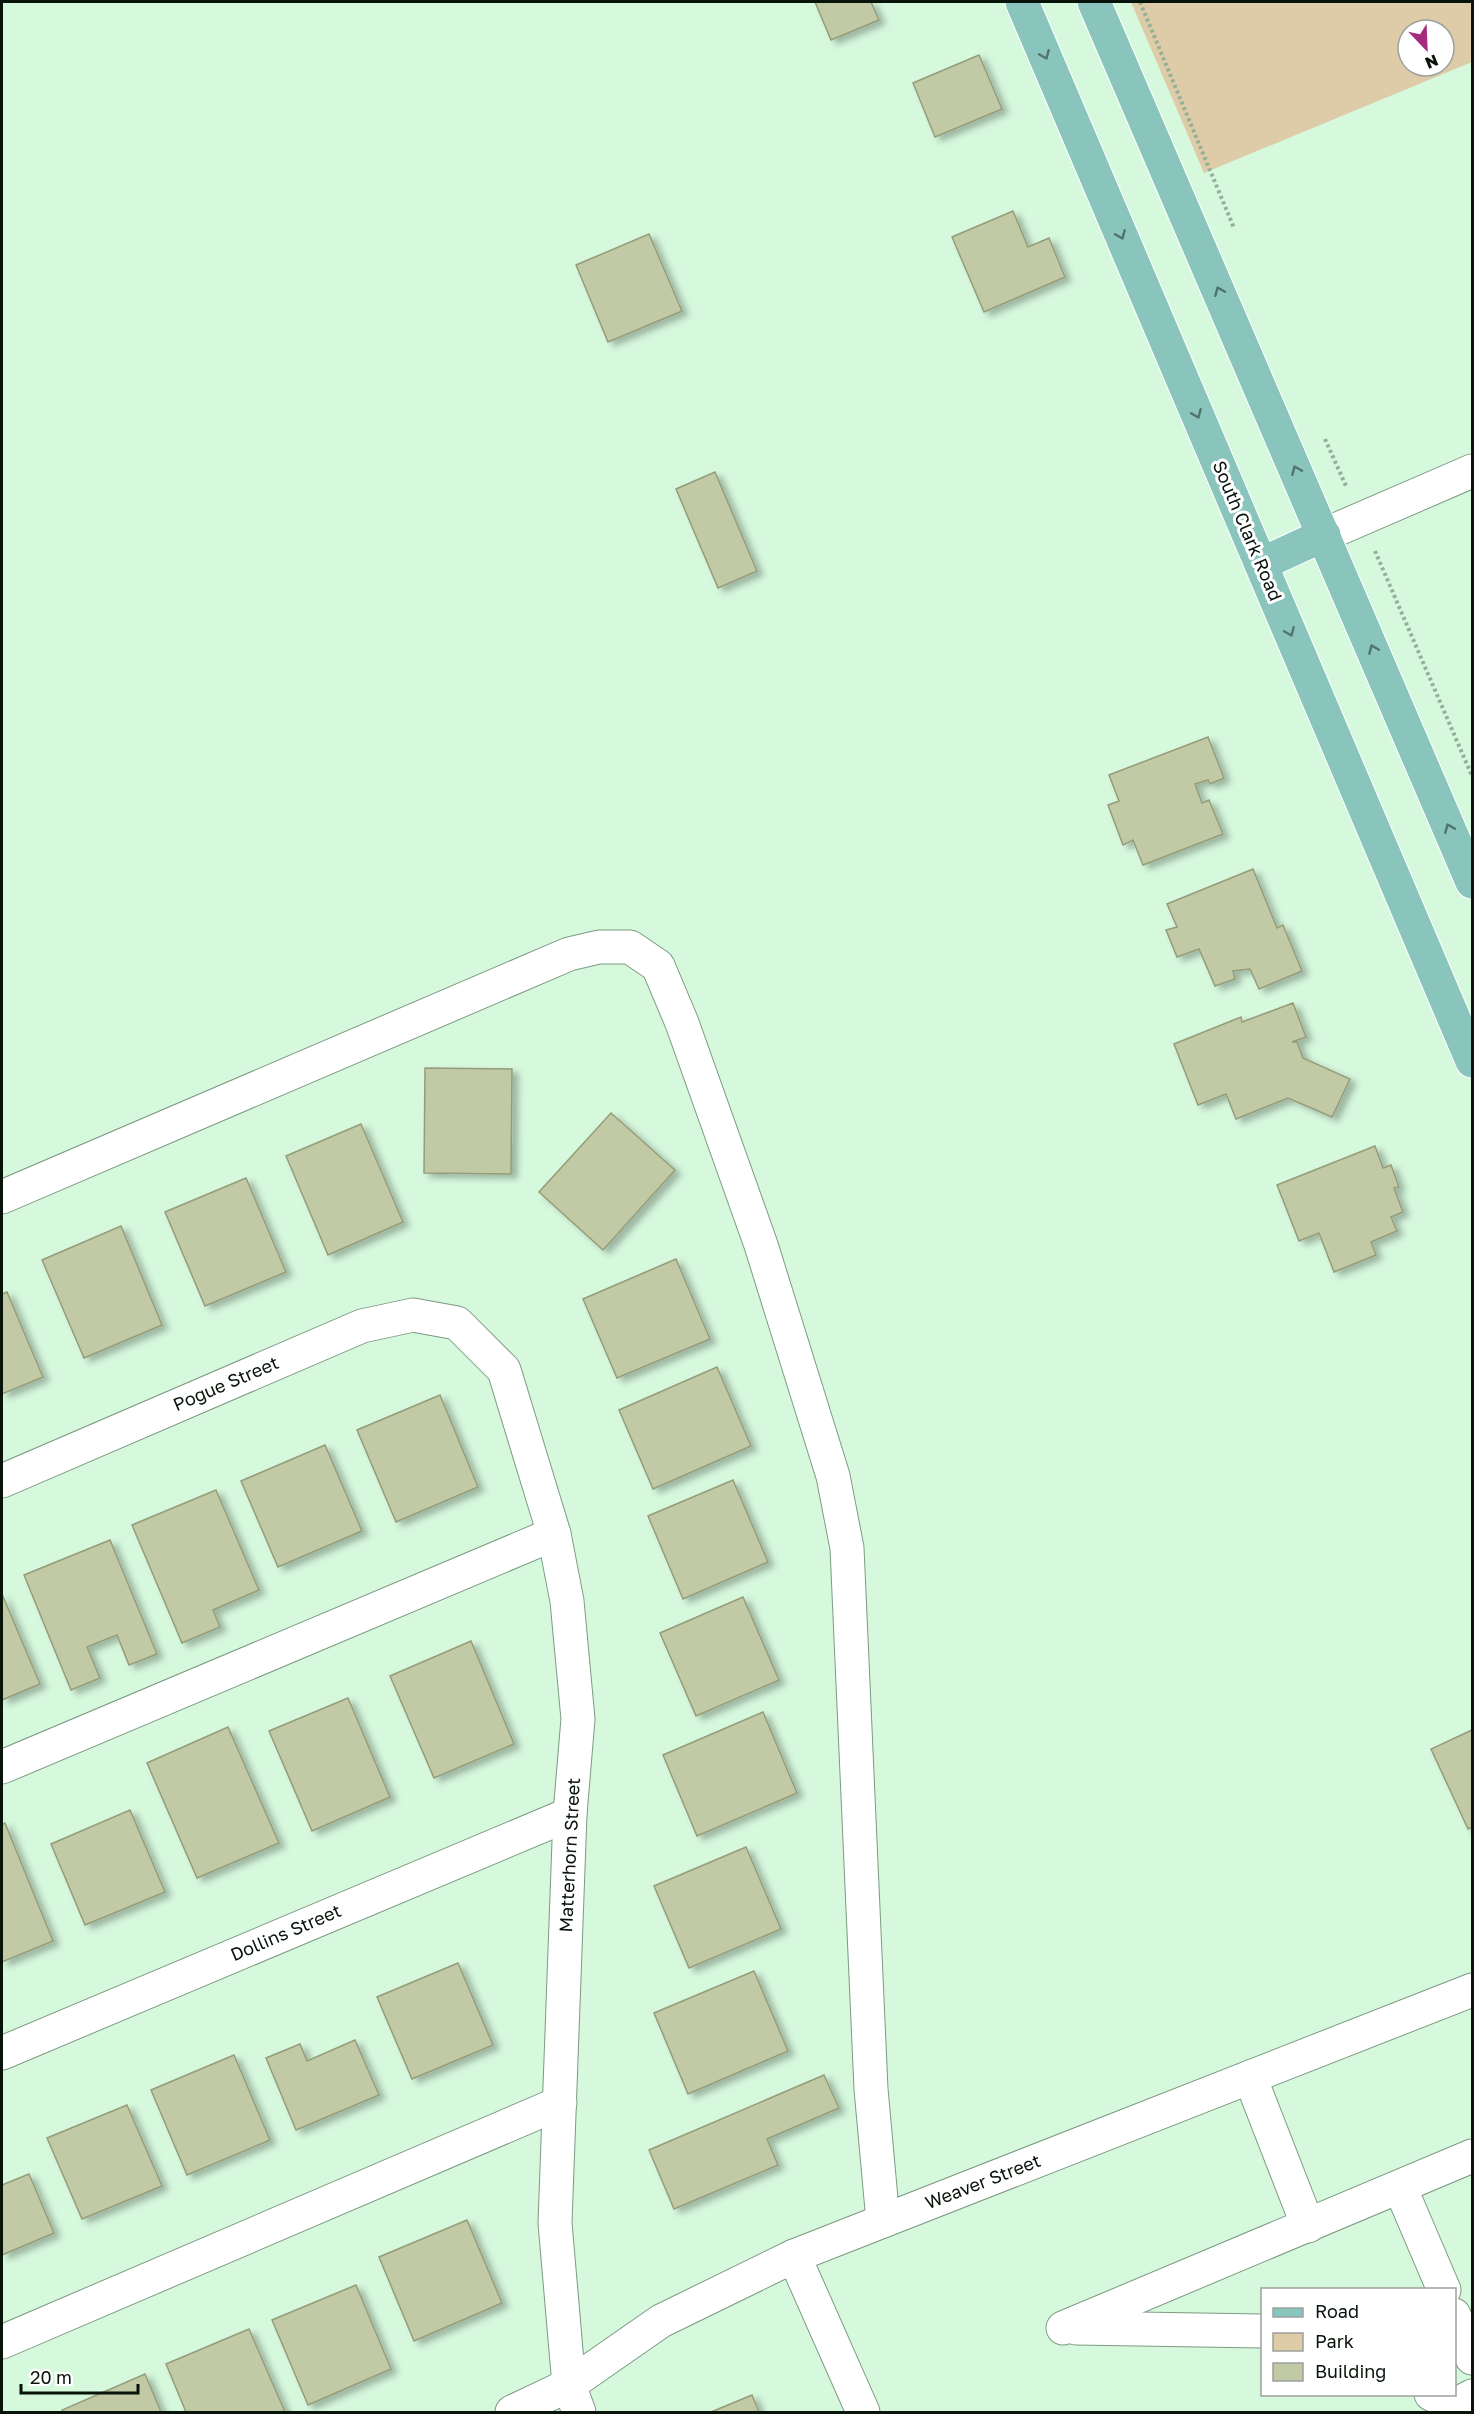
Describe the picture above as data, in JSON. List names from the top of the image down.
{
  "streets": {
    "main road": ["South Clark Road"],
    "street": [
      "Pogue Street",
      "Matterhorn Street",
      "Dollins Street",
      "Weaver Street"
    ]
  },
  "crossings": [
    ["Pogue Street", "Matterhorn Street"],
    ["Matterhorn Street", "Dollins Street"],
    ["Matterhorn Street", "Weaver Street"]
  ],
  "legend": ["Road", "Park", "Building"],
  "scale_bar": "20 m",
  "north": "bottom right"
}
